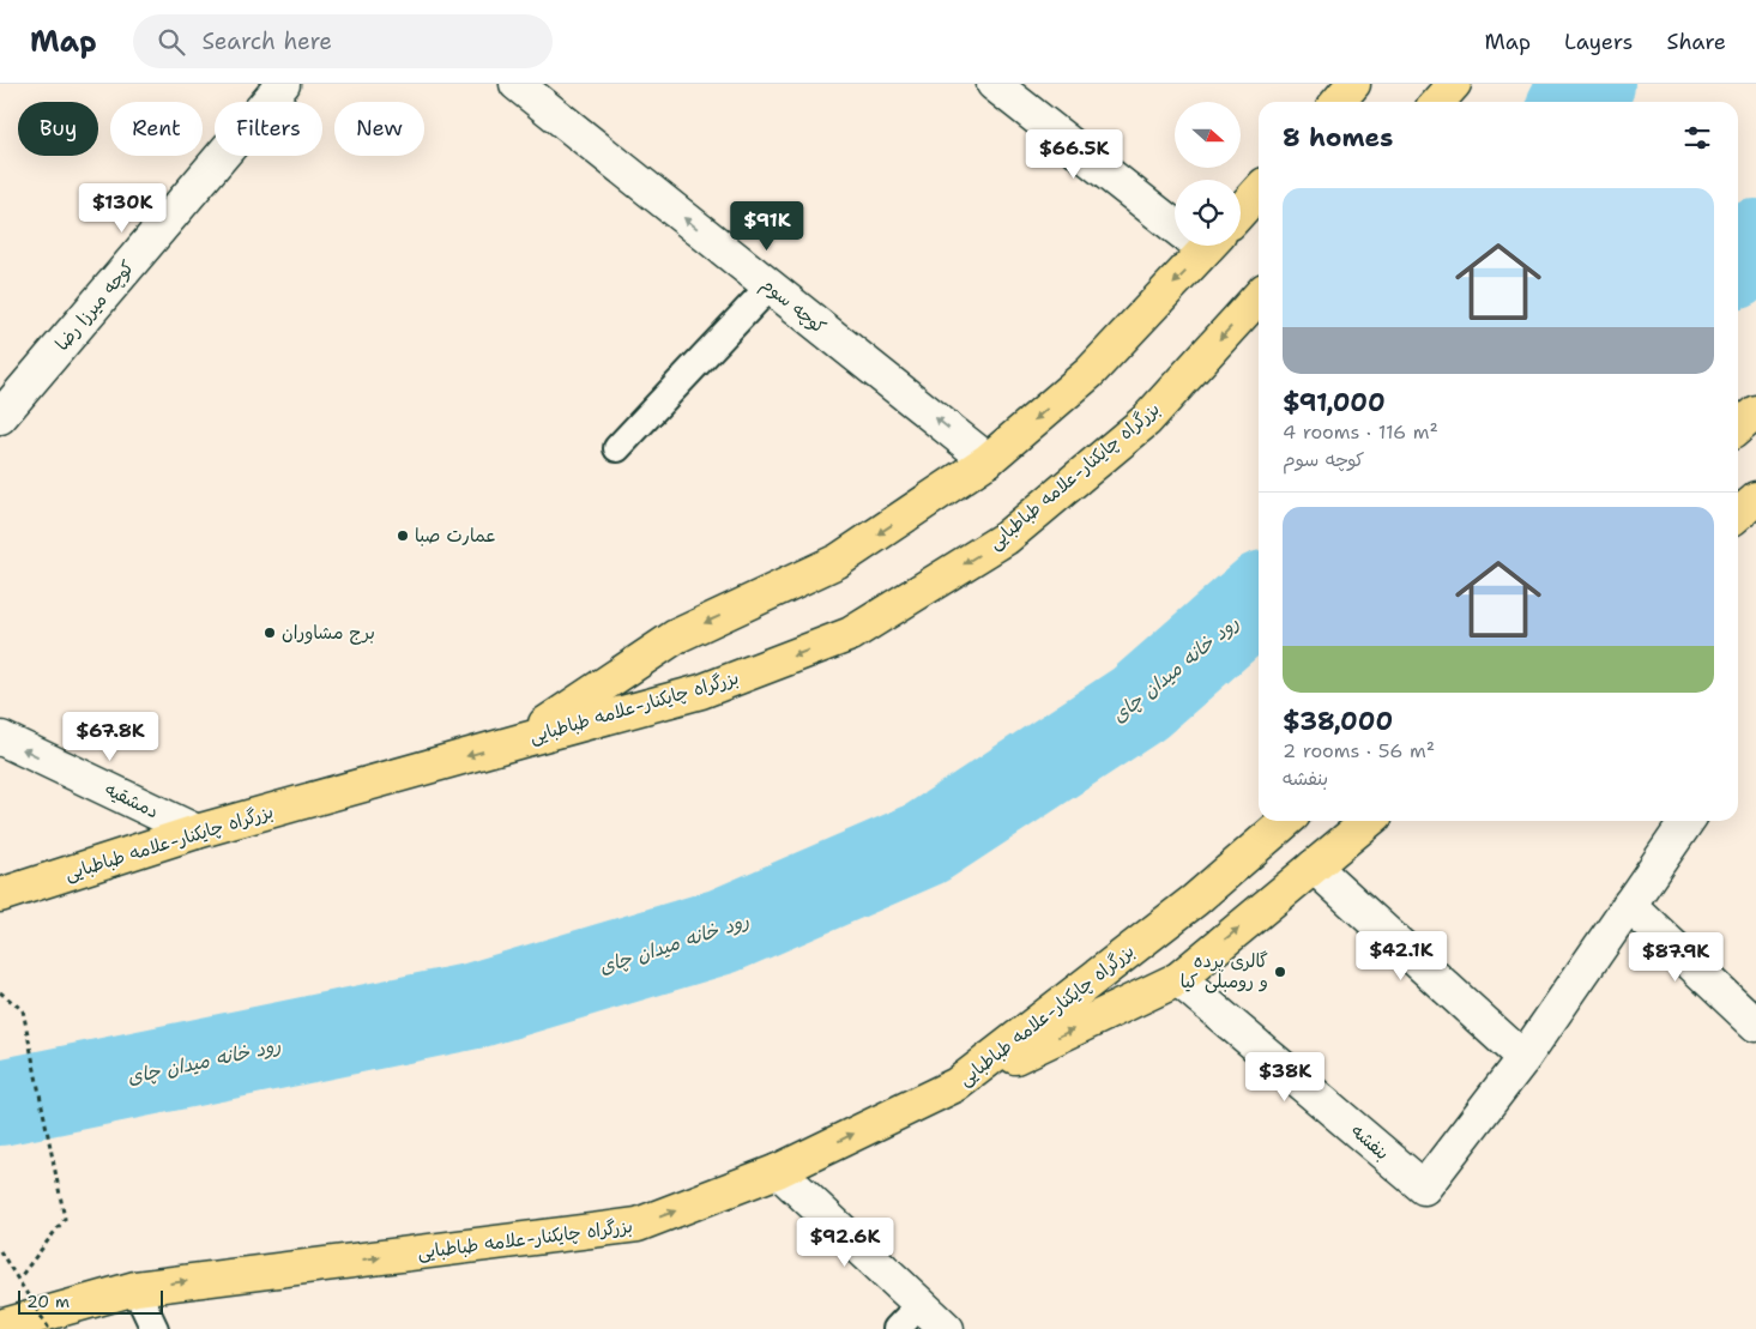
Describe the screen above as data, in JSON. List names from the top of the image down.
{
  "streets": {
    "highway": ["بزرگراه چایکنار-علامه طباطبایی"],
    "street": [
      "کوچه میرزا رضا",
      "کوچه سوم",
      "دمشقیه",
      "بنفشه"
    ]
  },
  "crossings": [
    ["بزرگراه چایکنار-علامه طباطبایی", "دمشقیه"]
  ],
  "one_way": ["کوچه سوم", "دمشقیه"],
  "water": ["رود خانه میدان چای"],
  "places": ["عمارت صبا", "برج مشاوران", "گالری پرده و رومبلی کیا"],
  "scale_bar": "20 m",
  "north": "right",
  "page": {
    "header": "Map",
    "search": "Search here",
    "nav": ["Map", "Layers", "Share"],
    "chip": [
      "Buy",
      "Rent",
      "Filters",
      "New"
    ],
    "heading": "8 homes",
    "price": [
      "$66.5K",
      "$130K",
      "$91K",
      "$67.8K",
      "$42.1K",
      "$87.9K",
      "$38K",
      "$92.6K"
    ],
    "list": [
      {
        "name": "$91,000",
        "note": "4 rooms · 116 m² · کوچه سوم"
      },
      {
        "name": "$38,000",
        "note": "2 rooms · 56 m² · بنفشه"
      }
    ],
    "scale": "20 m"
  }
}
